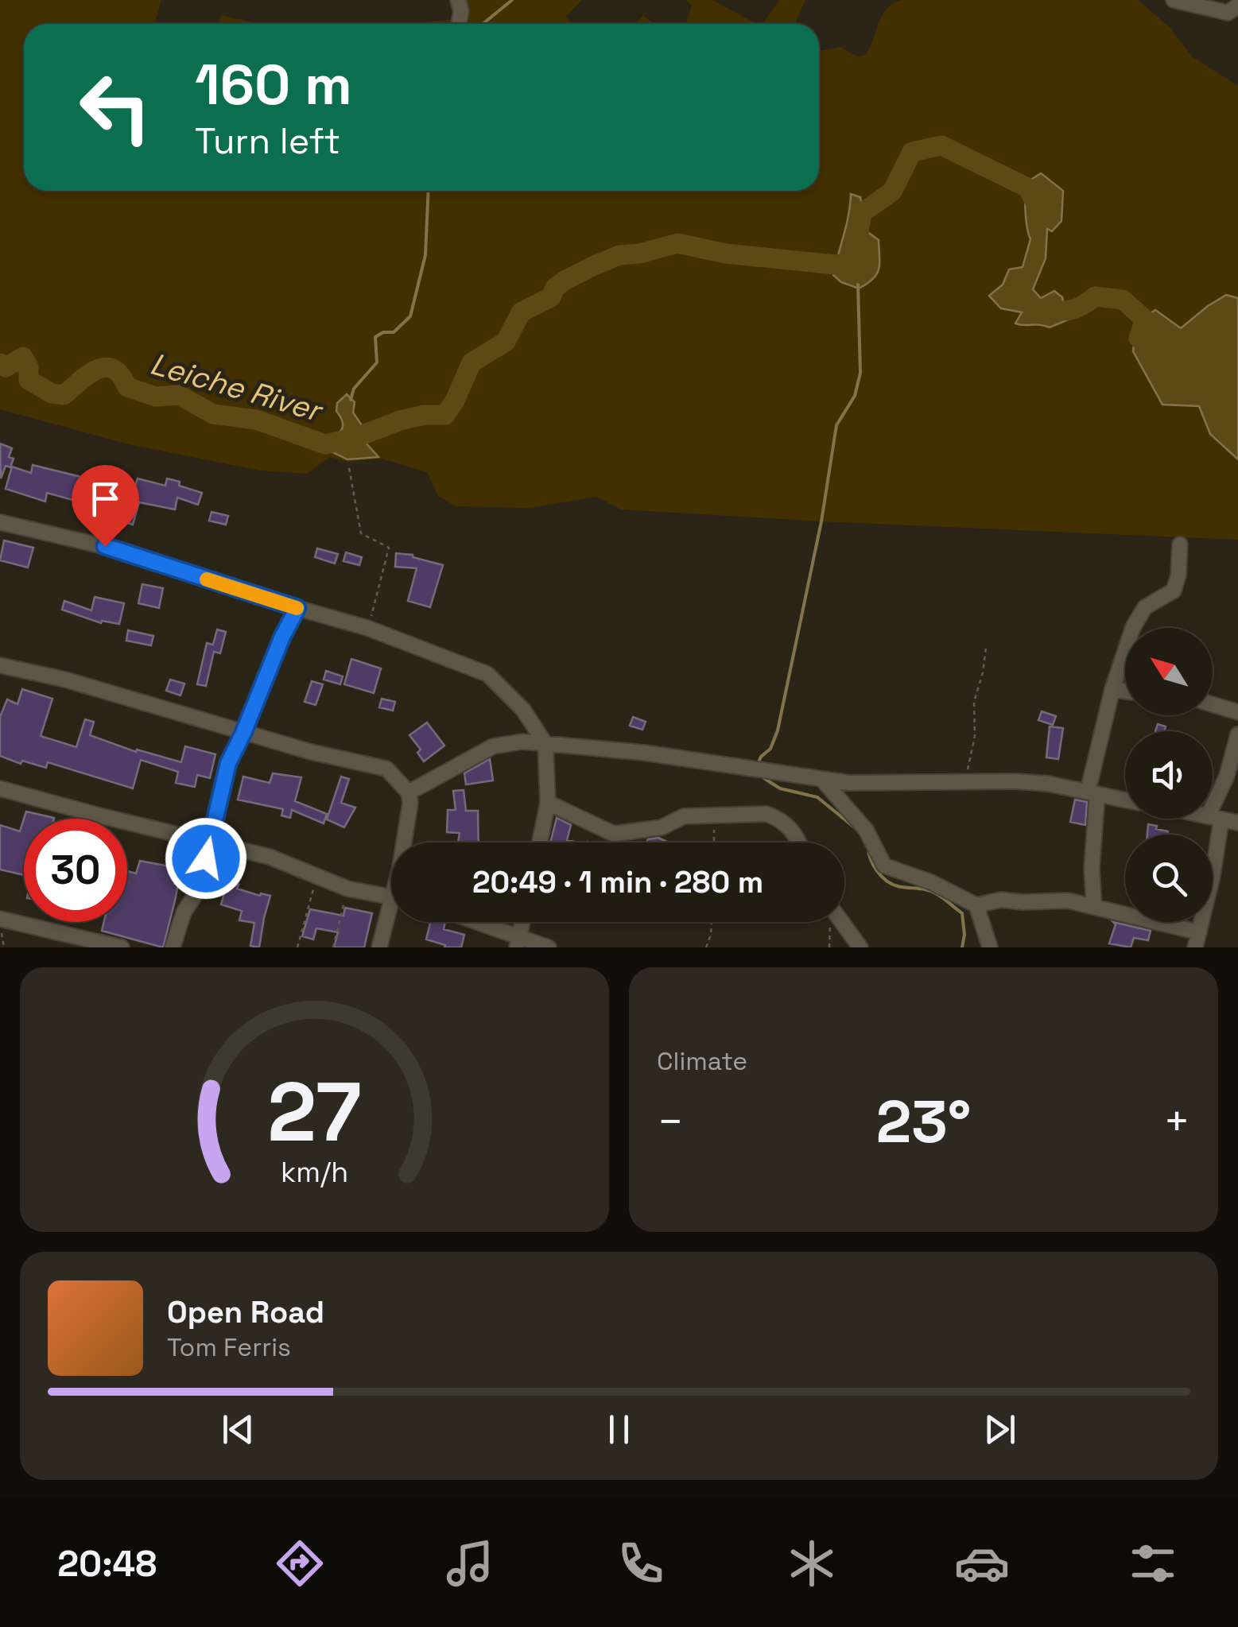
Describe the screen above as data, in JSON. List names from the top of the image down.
{
  "water": ["Leiche River"],
  "north": "top left",
  "page": {
    "turn": ["160 m", "Turn left"],
    "limit": "30",
    "trip": "20:49 · 1 min · 280 m",
    "tile": "Climate",
    "heat": ["−", "23°", "+"],
    "song": ["Open Road", "Tom Ferris"],
    "tabs": "20:48",
    "gauge": ["27", "km/h"]
  }
}
